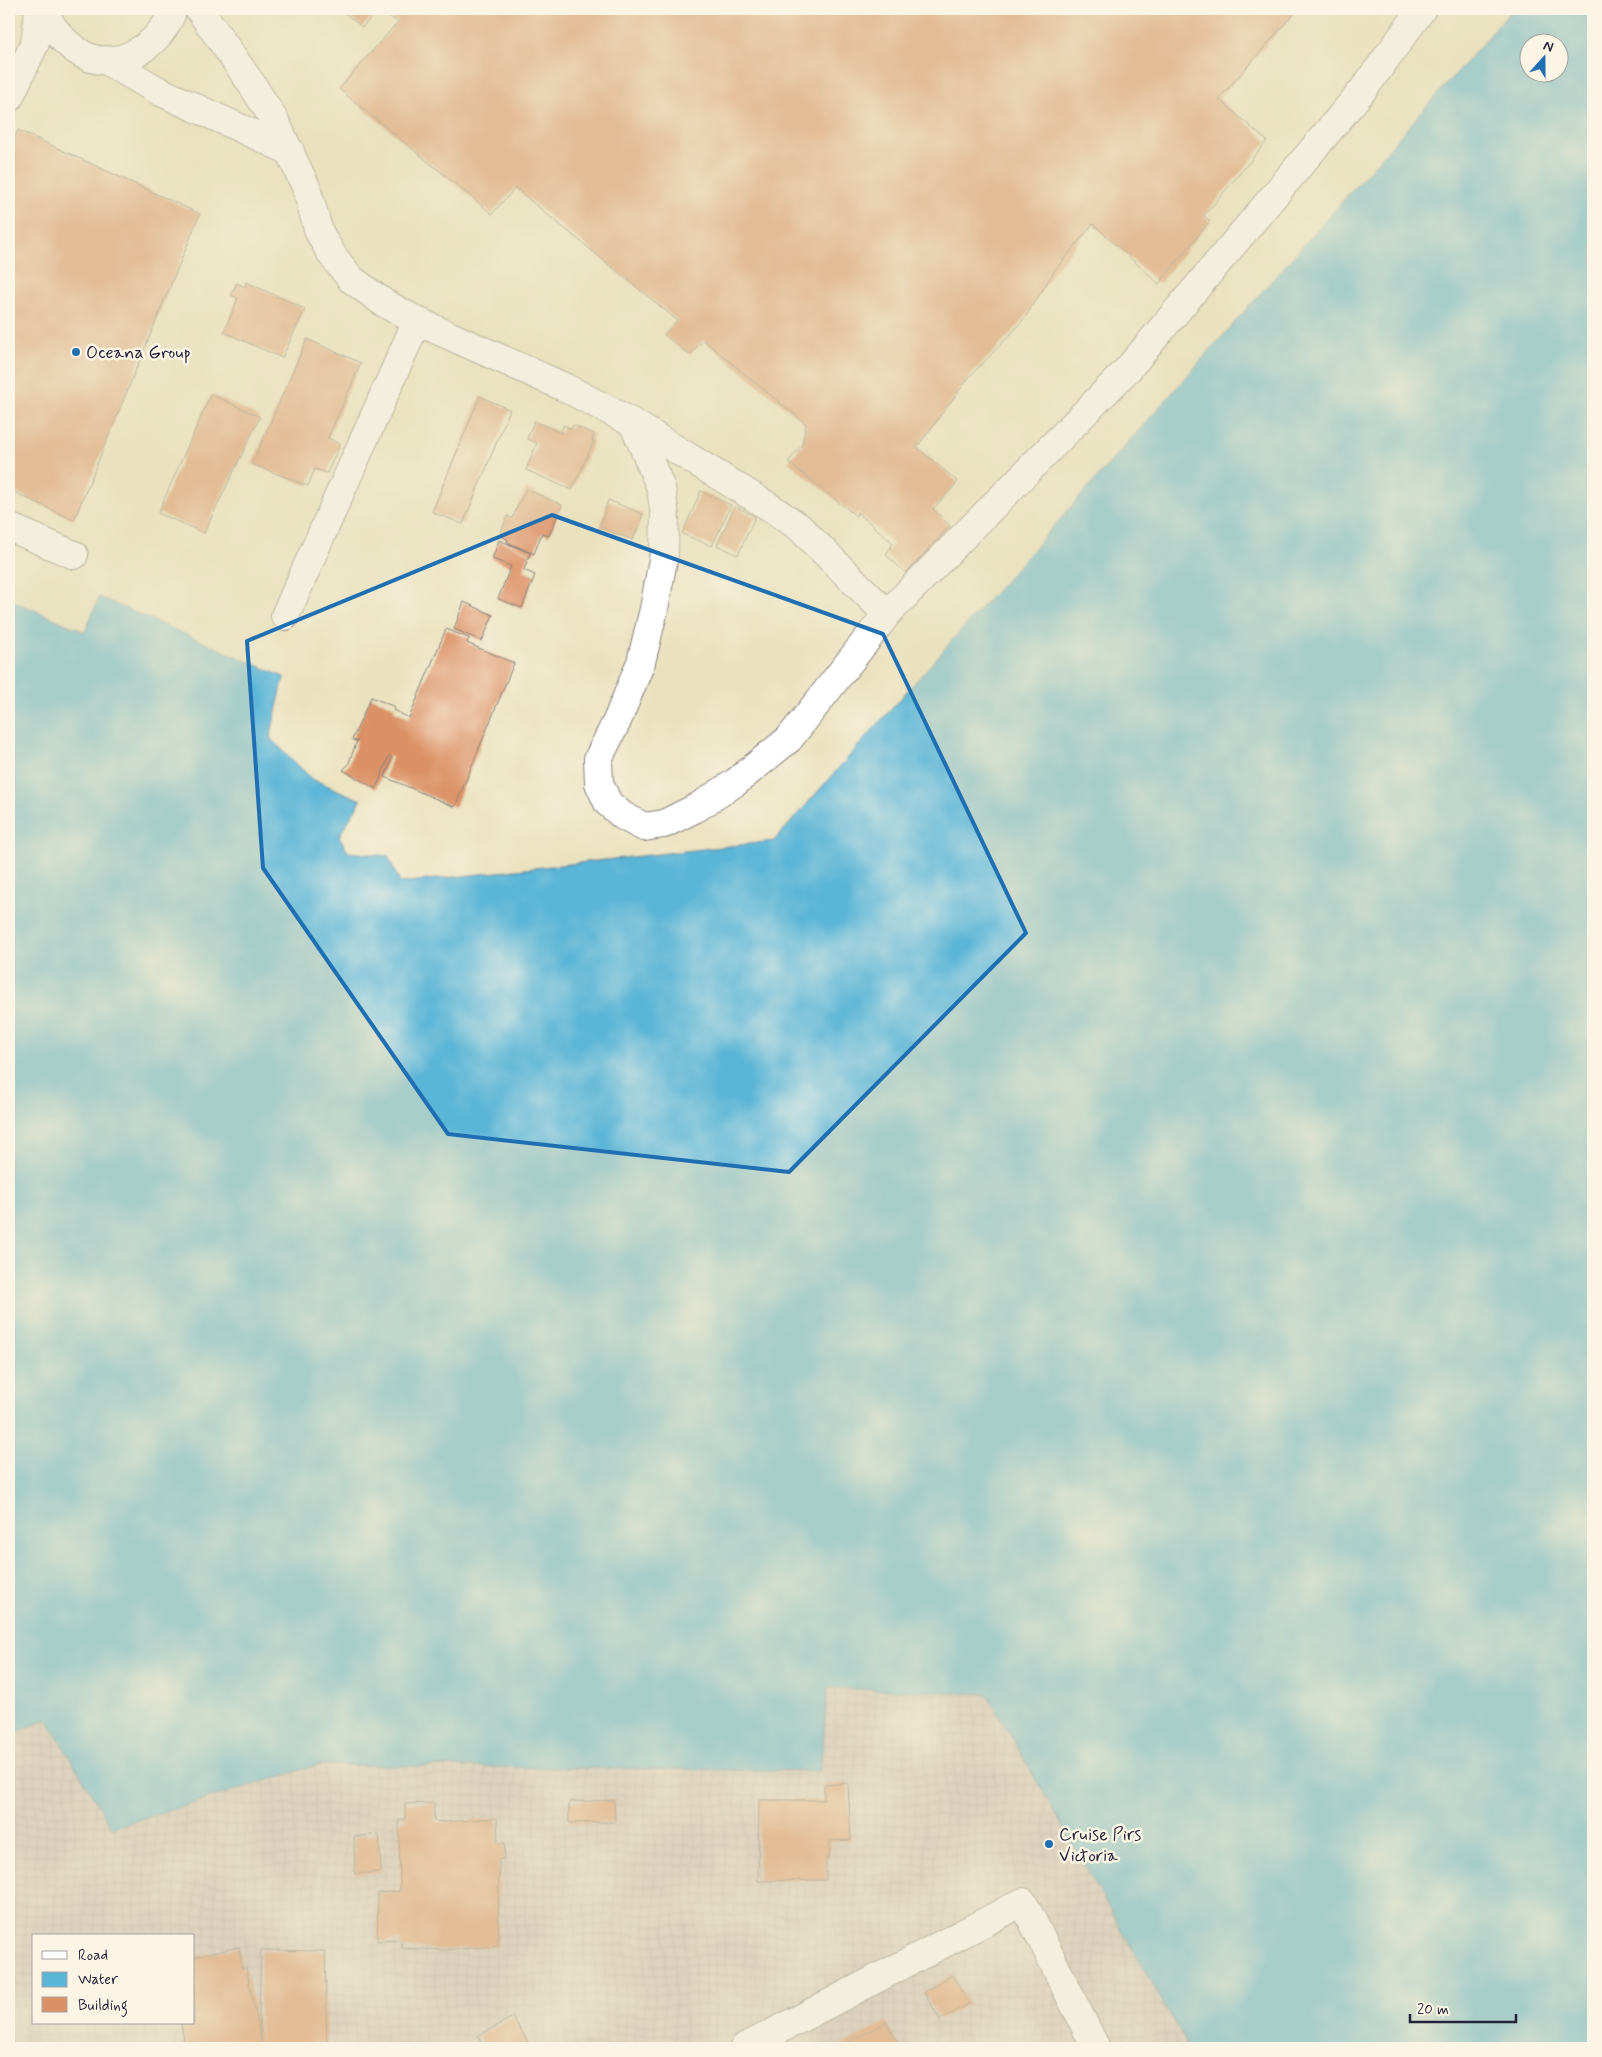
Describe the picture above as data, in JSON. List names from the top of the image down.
{
  "places": ["Oceana Group", "Cruise Pirs Victoria"],
  "legend": ["Road", "Water", "Building"],
  "scale_bar": "20 m",
  "north": "top"
}
